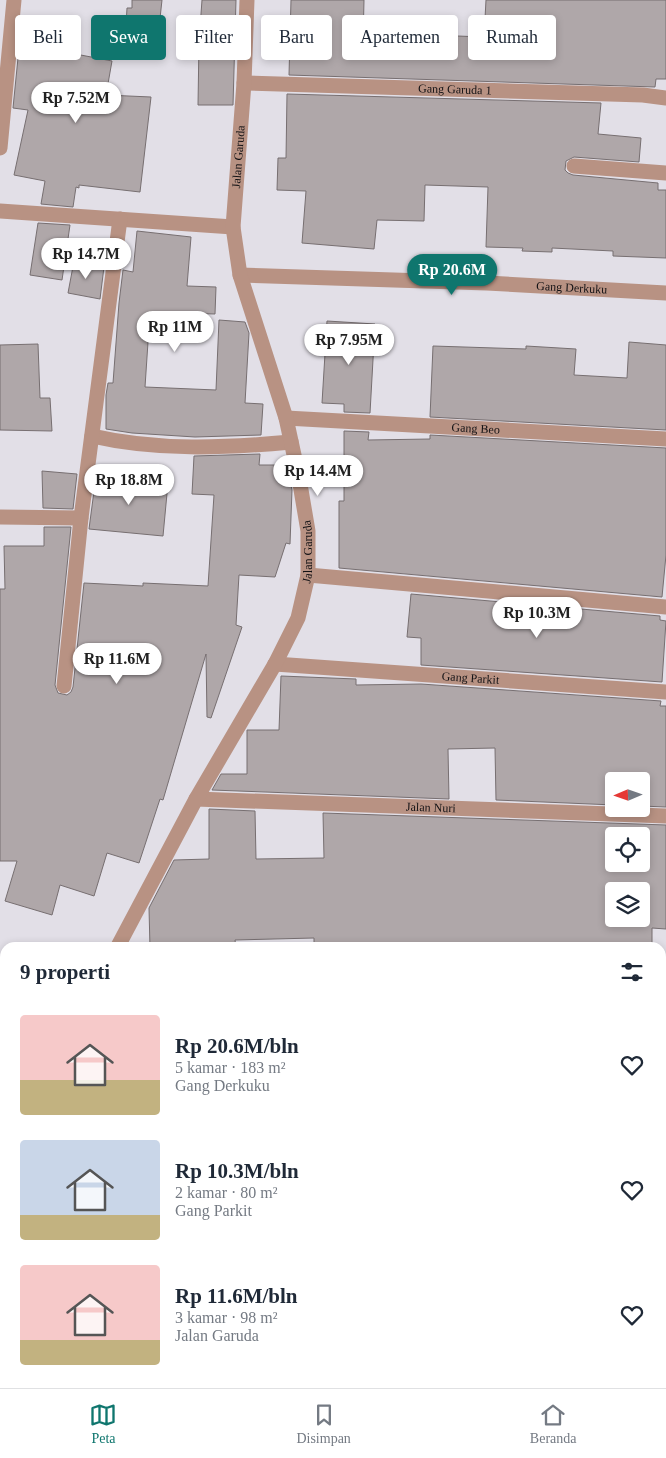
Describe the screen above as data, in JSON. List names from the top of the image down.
{
  "streets": {
    "street": [
      "Gang Garuda 1",
      "Jalan Garuda",
      "Gang Derkuku",
      "Gang Beo",
      "Gang Parkit",
      "Jalan Nuri"
    ]
  },
  "crossings": [
    ["Gang Garuda 1", "Jalan Garuda"],
    ["Jalan Garuda", "Gang Derkuku"],
    ["Jalan Garuda", "Gang Beo"],
    ["Jalan Garuda", "Gang Parkit"],
    ["Jalan Garuda", "Jalan Nuri"]
  ],
  "north": "left",
  "page": {
    "chip": [
      "Beli",
      "Sewa",
      "Filter",
      "Baru",
      "Apartemen",
      "Rumah"
    ],
    "price": [
      "Rp 7.52M",
      "Rp 14.7M",
      "Rp 20.6M",
      "Rp 11M",
      "Rp 7.95M",
      "Rp 14.4M",
      "Rp 18.8M",
      "Rp 10.3M",
      "Rp 11.6M"
    ],
    "heading": "9 properti",
    "list": [
      {
        "name": "Rp 20.6M/bln",
        "note": "5 kamar · 183 m² · Gang Derkuku"
      },
      {
        "name": "Rp 10.3M/bln",
        "note": "2 kamar · 80 m² · Gang Parkit"
      },
      {
        "name": "Rp 11.6M/bln",
        "note": "3 kamar · 98 m² · Jalan Garuda"
      }
    ],
    "tabs": ["Peta", "Disimpan", "Beranda"]
  }
}
